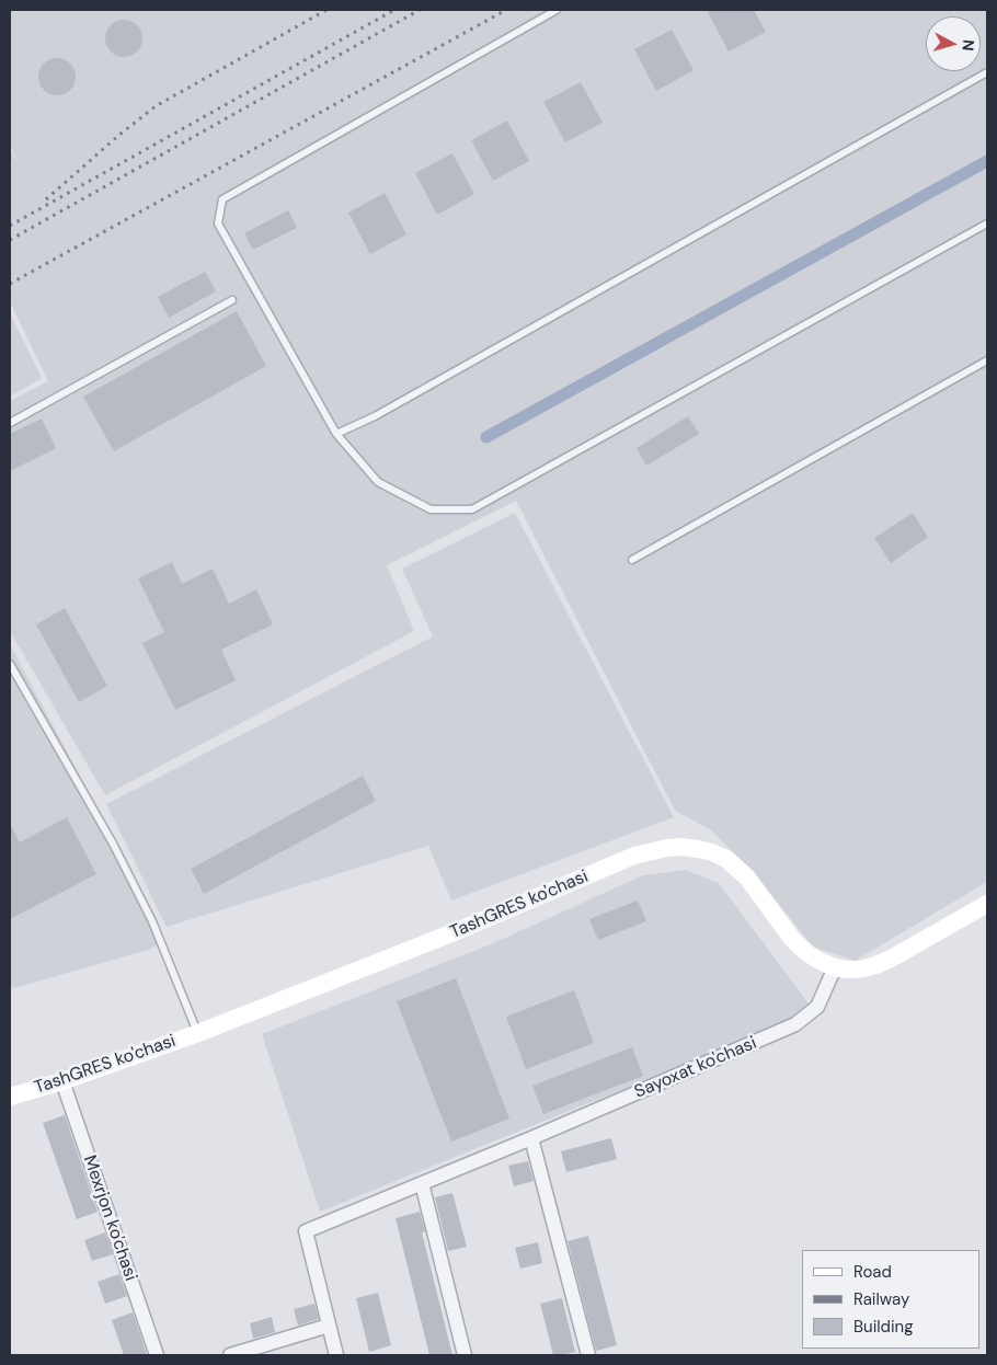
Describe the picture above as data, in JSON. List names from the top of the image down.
{
  "streets": {
    "main road": ["TashGRES ko'chasi"],
    "street": ["Sayoxat ko'chasi", "Mexrjon ko'chasi"]
  },
  "crossings": [
    ["TashGRES ko'chasi", "Sayoxat ko'chasi"],
    ["TashGRES ko'chasi", "Mexrjon ko'chasi"]
  ],
  "legend": ["Road", "Railway", "Building"],
  "north": "right"
}
